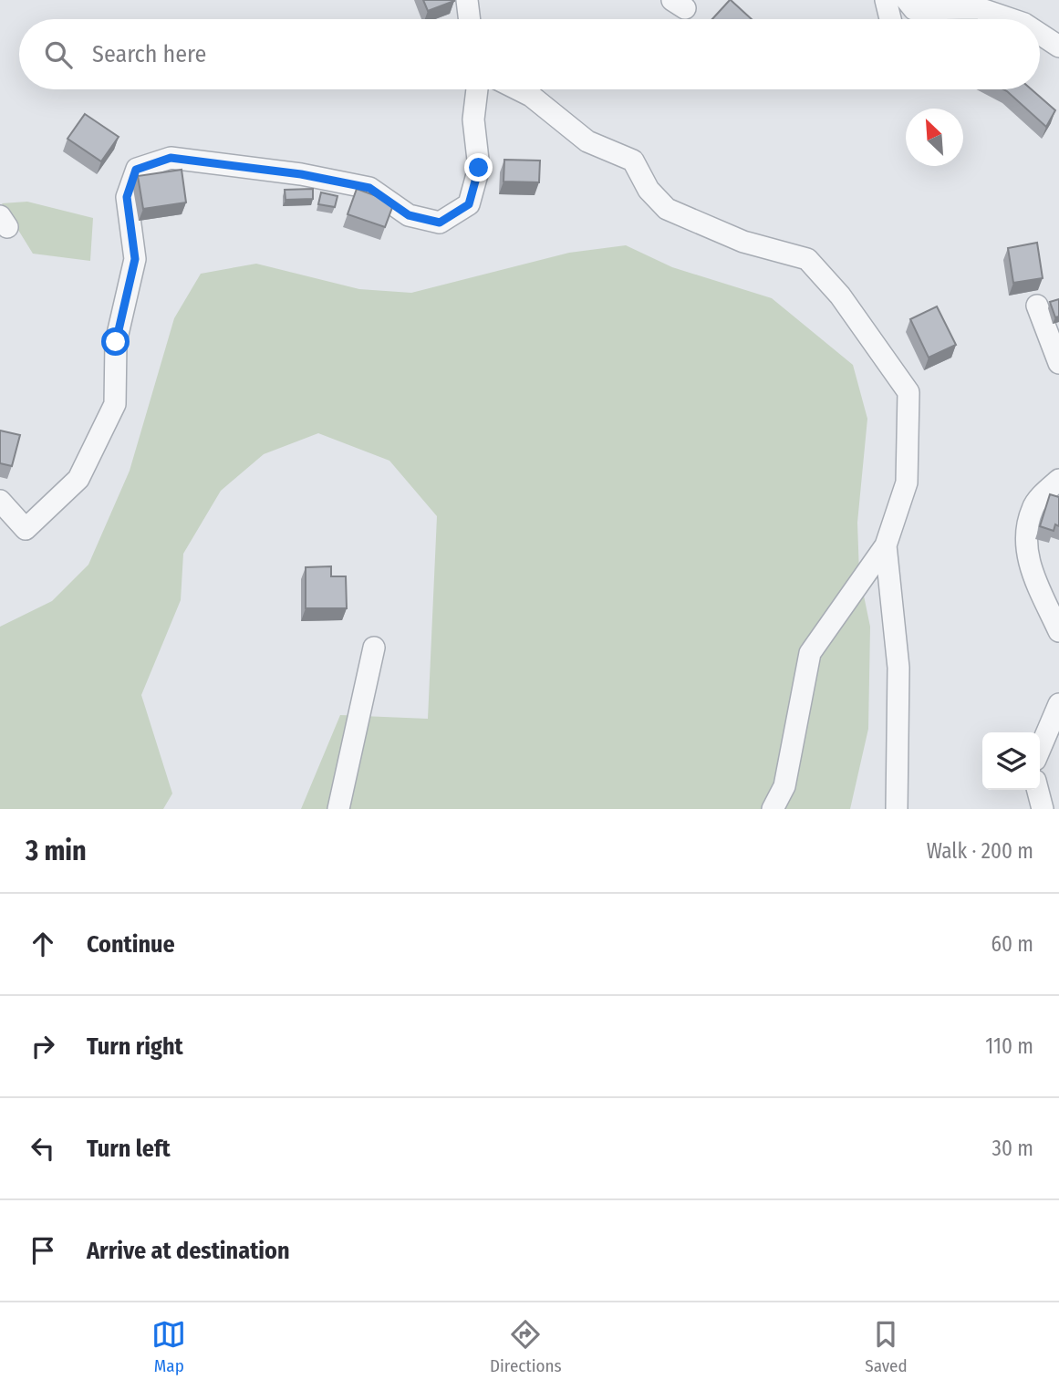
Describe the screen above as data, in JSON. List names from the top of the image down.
{
  "north": "top left",
  "page": {
    "search": "Search here",
    "heading": ["3 min", "Walk · 200 m"],
    "list": [
      ["Continue", "60 m"],
      ["Turn right", "110 m"],
      ["Turn left", "30 m"],
      "Arrive at destination"
    ],
    "nav": ["Map", "Directions", "Saved"]
  }
}
